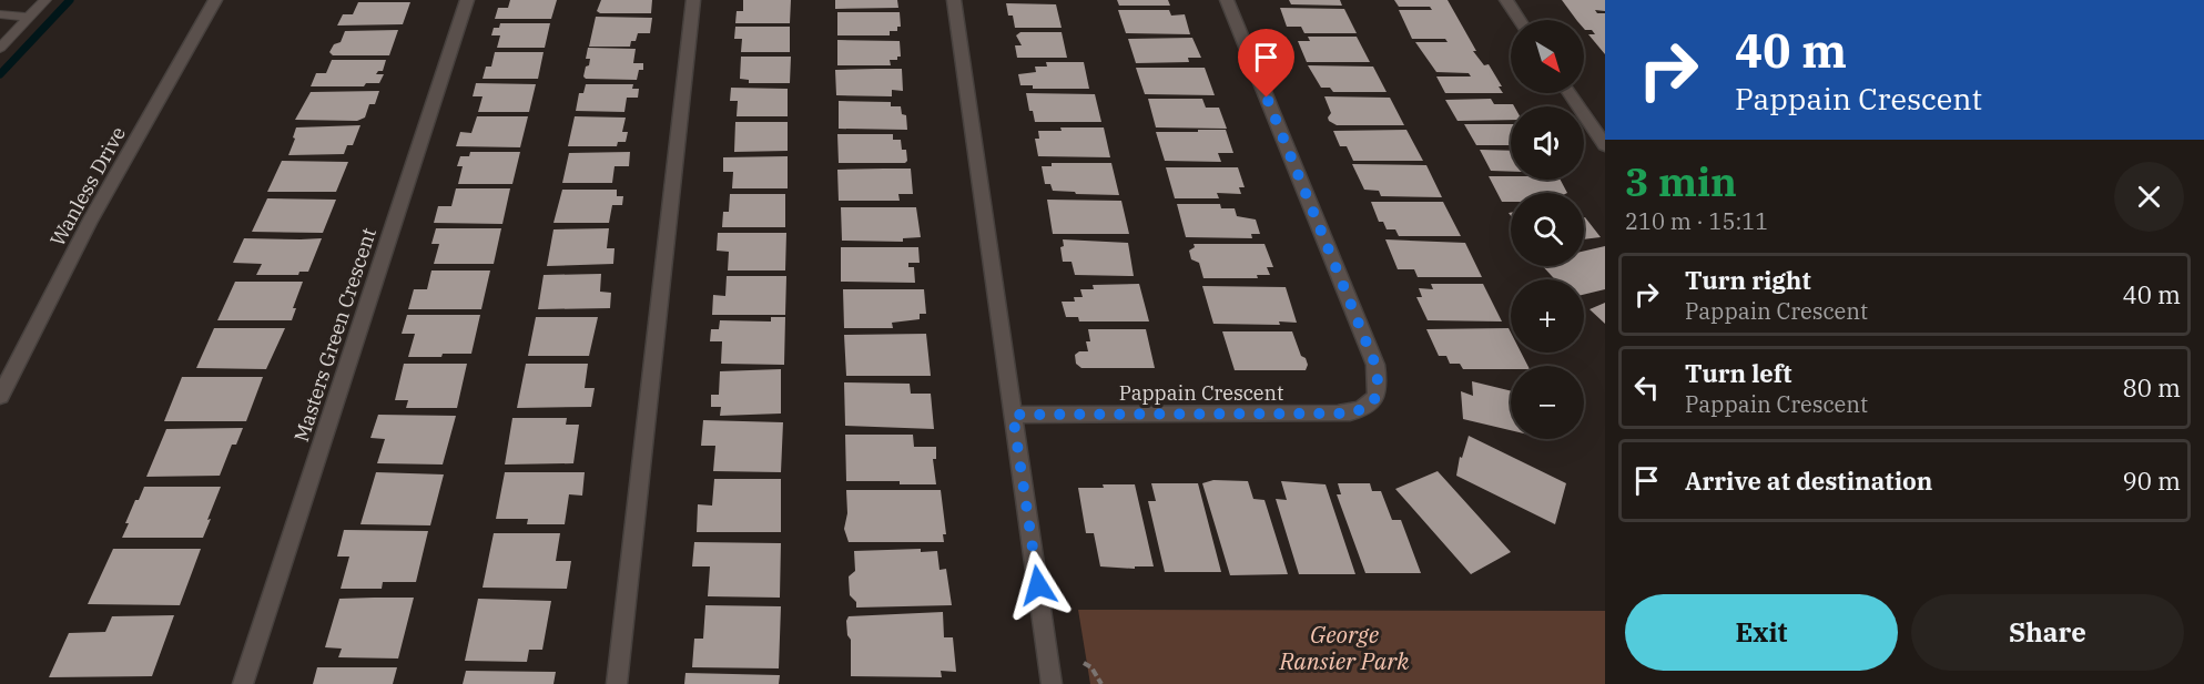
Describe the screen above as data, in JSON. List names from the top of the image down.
{
  "streets": {
    "street": ["Wanless Drive", "Masters Green Crescent", "Pappain Crescent"]
  },
  "parks": ["George Ransier Park"],
  "north": "bottom right",
  "page": {
    "turn": ["40 m", "Pappain Crescent"],
    "map_buttons": ["+", "−"],
    "heading": ["3 min", "210 m · 15:11"],
    "list": [
      {
        "name": "Turn right",
        "note": "Pappain Crescent",
        "value": "40 m"
      },
      {
        "name": "Turn left",
        "note": "Pappain Crescent",
        "value": "80 m"
      },
      {
        "name": "Arrive at destination",
        "value": "90 m"
      }
    ],
    "buttons": ["Exit", "Share"]
  }
}
